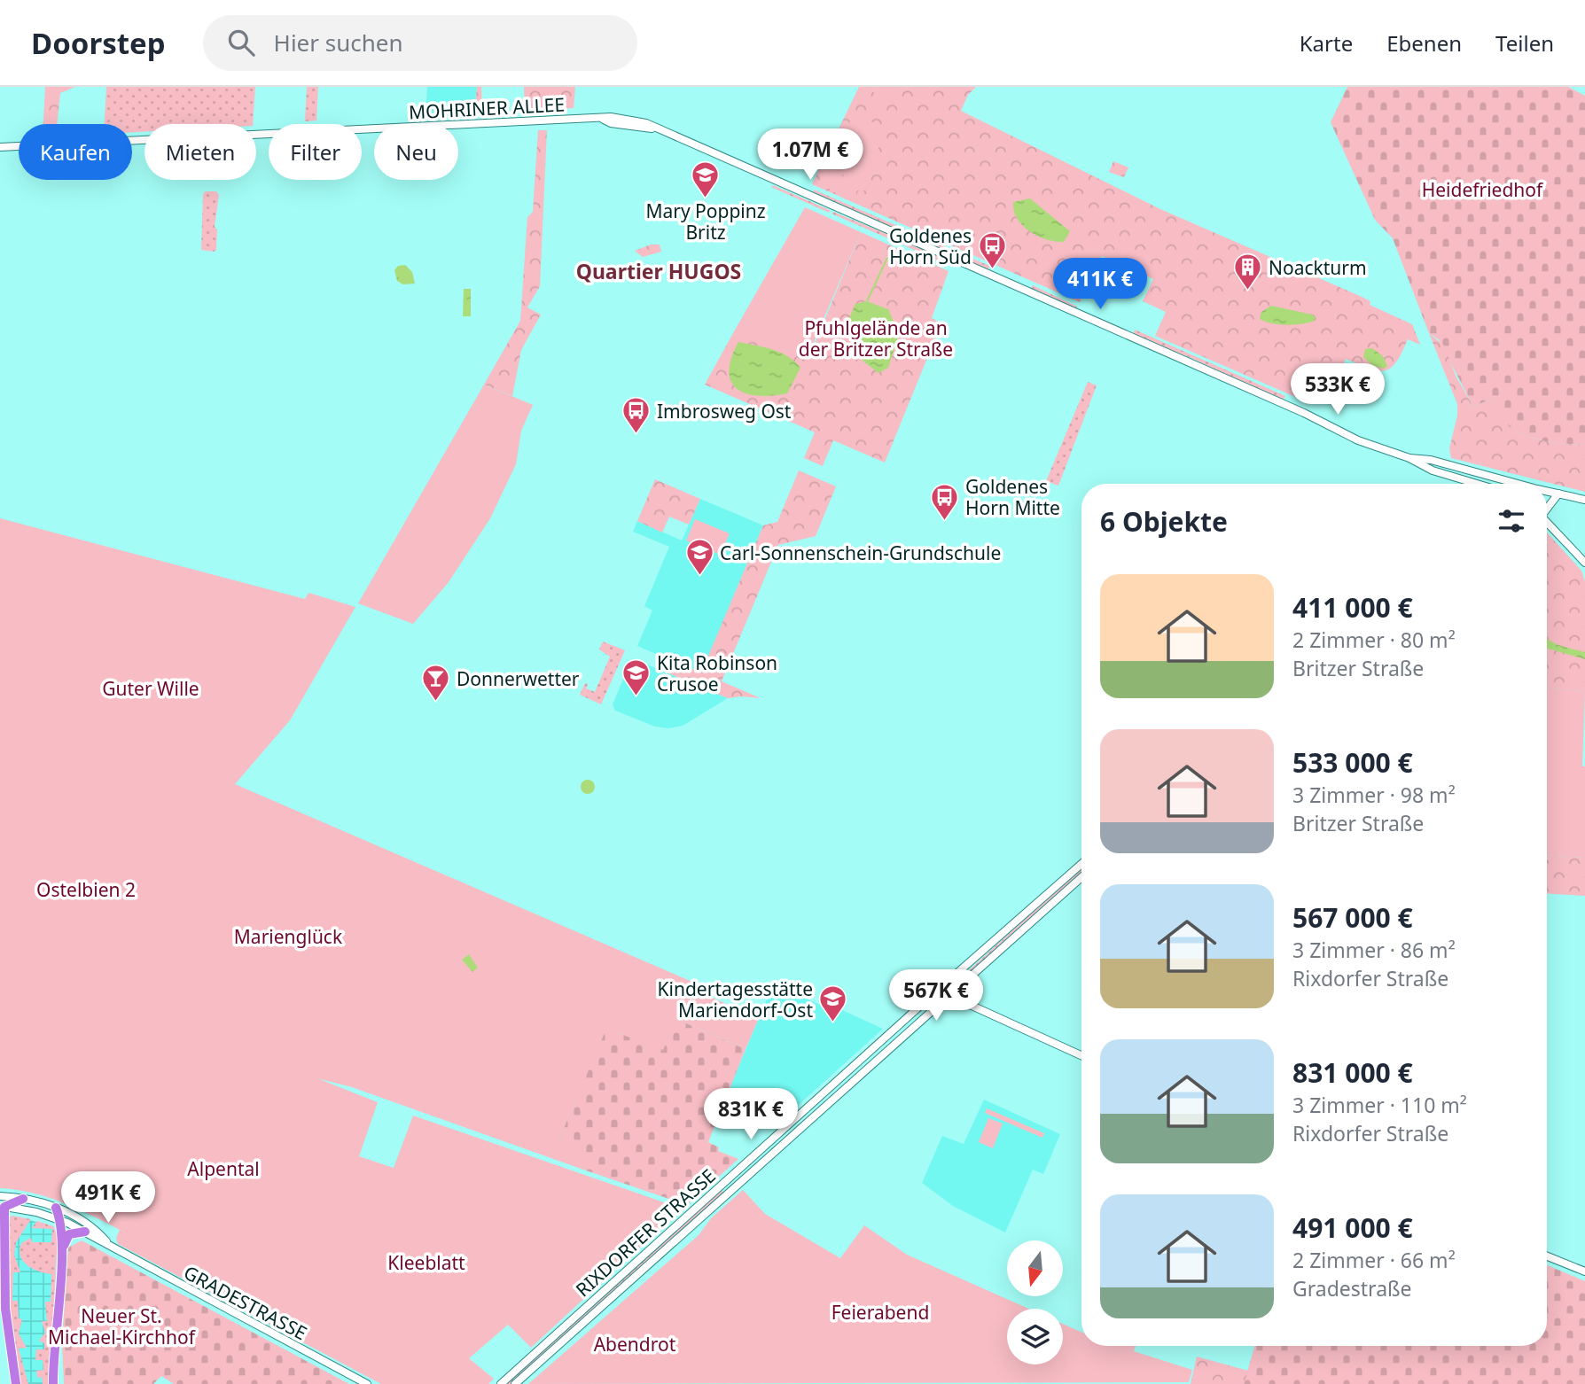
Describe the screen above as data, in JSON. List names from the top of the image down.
{
  "streets": {
    "street": ["MOHRINER ALLEE", "RIXDORFER STRASSE", "GRADESTRASSE"]
  },
  "districts": ["Quartier HUGOS"],
  "parks": [
    "Heidefriedhof",
    "Pfuhlgelände an der Britzer Straße",
    "Guter Wille",
    "Ostelbien 2",
    "Marienglück",
    "Alpental",
    "Kleeblatt",
    "Feierabend",
    "Neuer St. Michael-Kirchhof",
    "Abendrot"
  ],
  "places": {
    "school or university": [
      "Mary Poppinz Britz",
      "Carl-Sonnenschein-Grundschule",
      "Kita Robinson Crusoe",
      "Kindertagesstätte Mariendorf-Ost"
    ],
    "bus stop": ["Goldenes Horn Süd", "Imbrosweg Ost", "Goldenes Horn Mitte"],
    "building": ["Noackturm"],
    "bar": ["Donnerwetter"]
  },
  "north": "bottom",
  "page": {
    "header": "Doorstep",
    "search": "Hier suchen",
    "nav": ["Karte", "Ebenen", "Teilen"],
    "chip": [
      "Kaufen",
      "Mieten",
      "Filter",
      "Neu"
    ],
    "price": [
      "1.07M €",
      "411K €",
      "533K €",
      "567K €",
      "831K €",
      "491K €"
    ],
    "heading": "6 Objekte",
    "list": [
      {
        "name": "411 000 €",
        "note": "2 Zimmer · 80 m² · Britzer Straße"
      },
      {
        "name": "533 000 €",
        "note": "3 Zimmer · 98 m² · Britzer Straße"
      },
      {
        "name": "567 000 €",
        "note": "3 Zimmer · 86 m² · Rixdorfer Straße"
      },
      {
        "name": "831 000 €",
        "note": "3 Zimmer · 110 m² · Rixdorfer Straße"
      },
      {
        "name": "491 000 €",
        "note": "2 Zimmer · 66 m² · Gradestraße"
      }
    ]
  }
}
